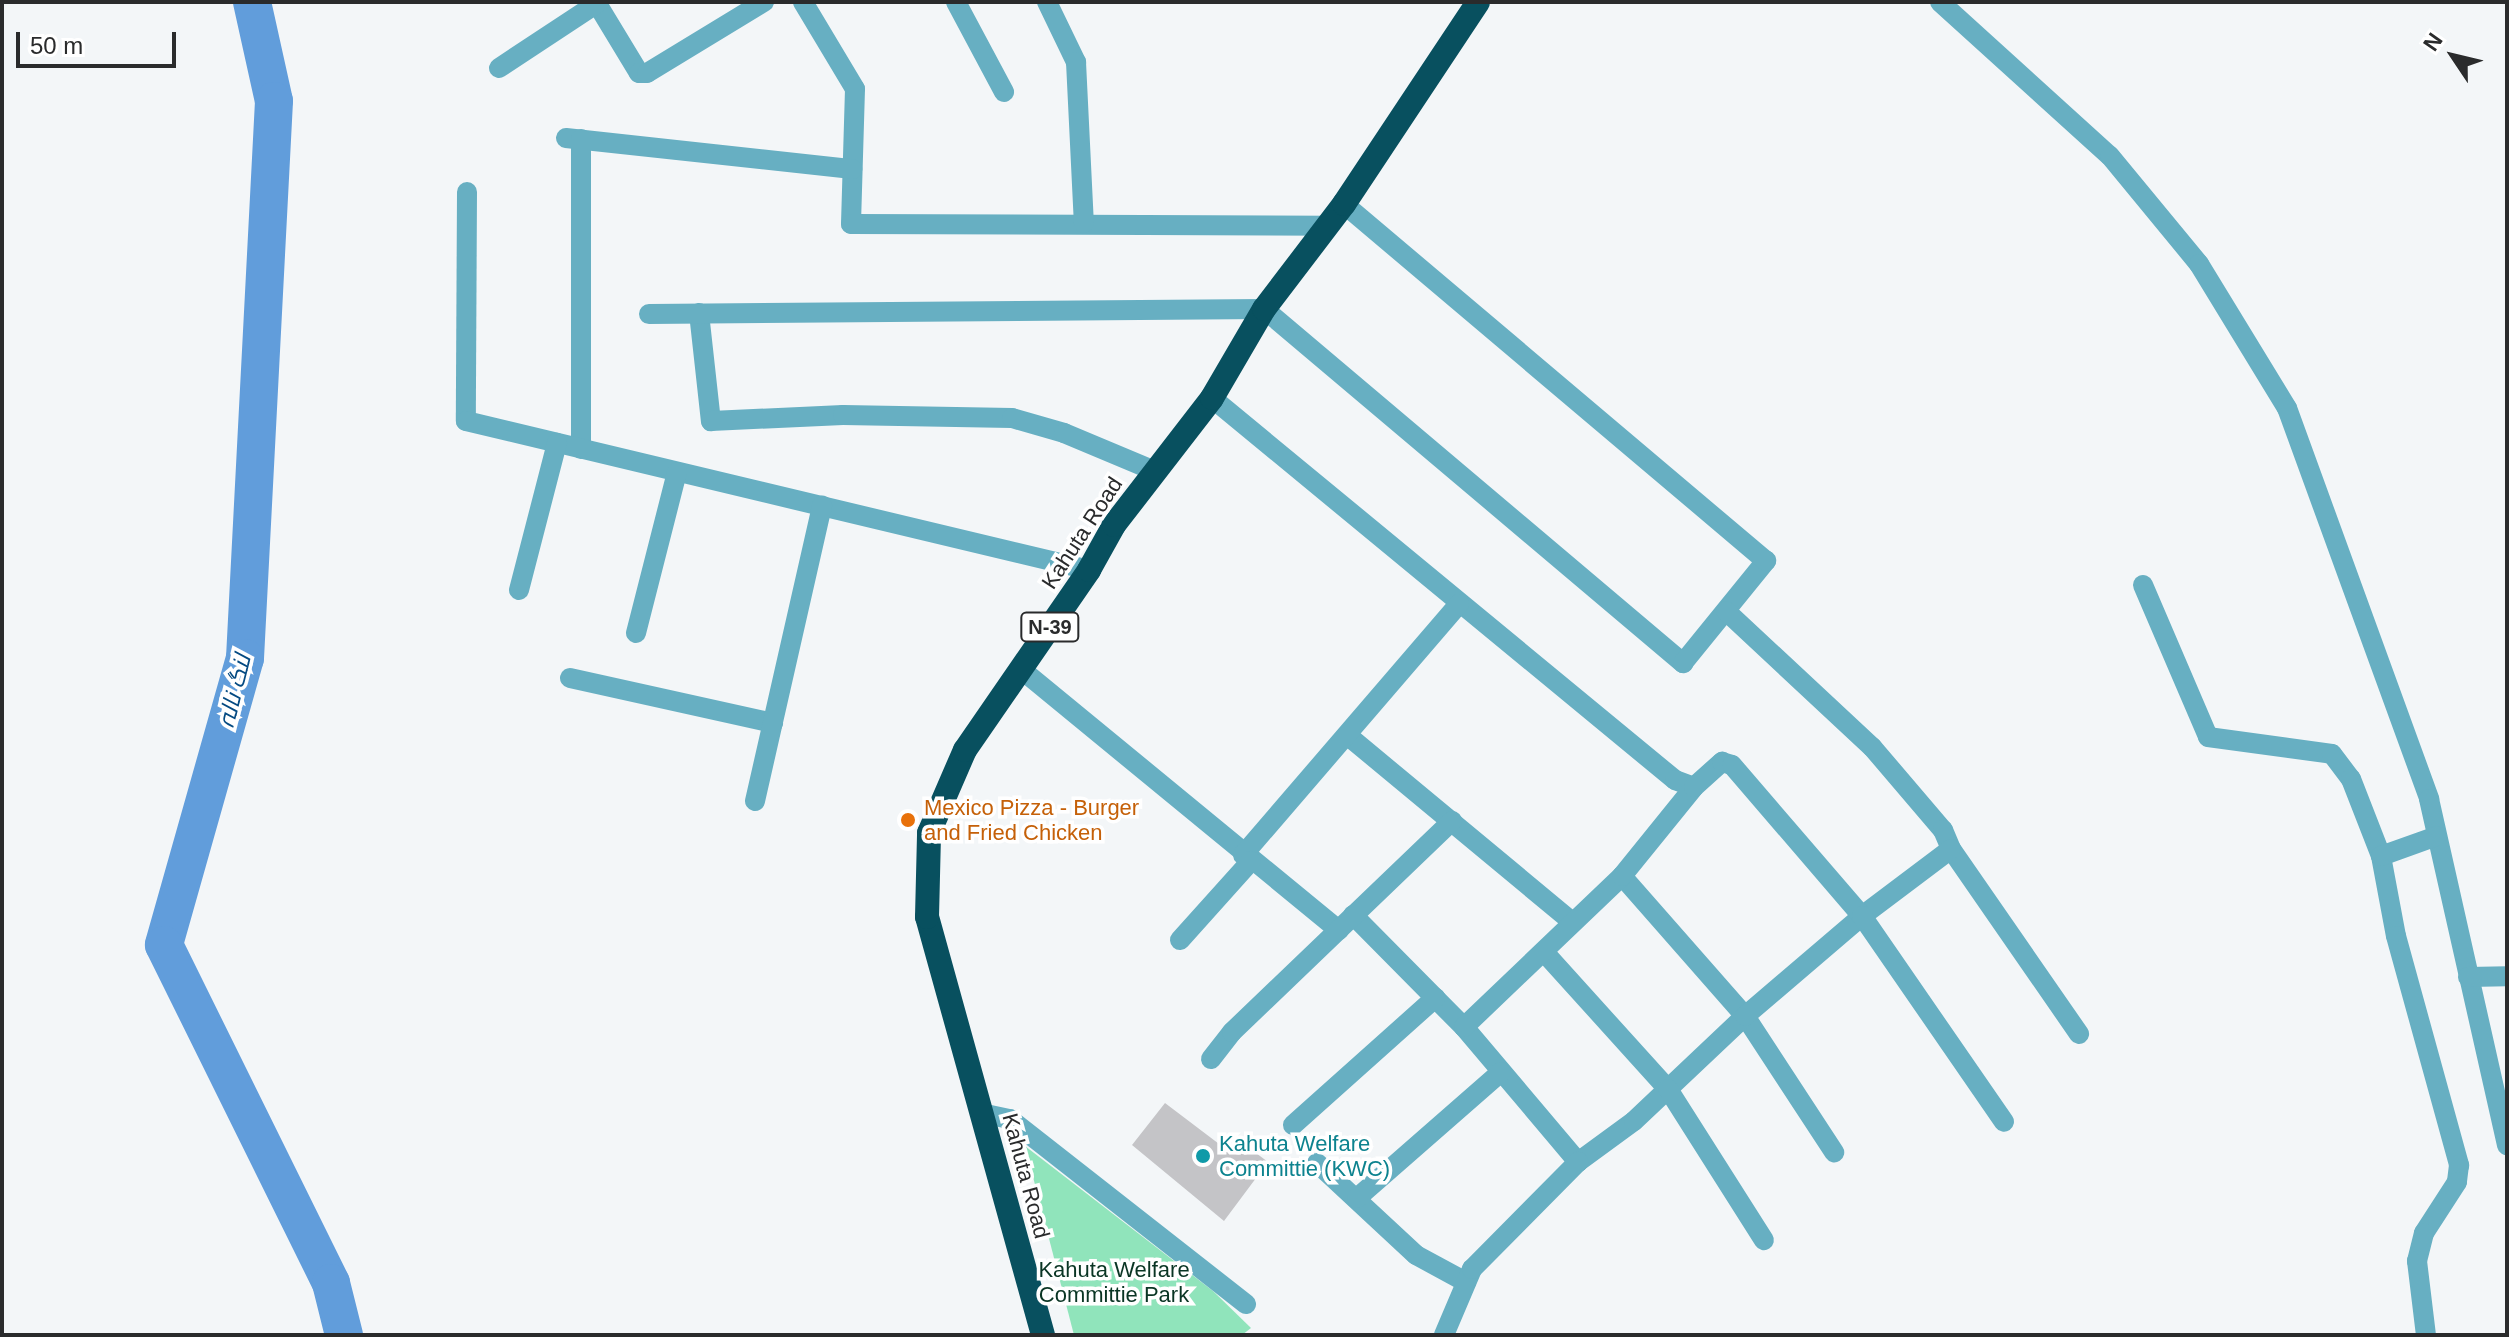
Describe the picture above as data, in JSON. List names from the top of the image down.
{
  "streets": {
    "highway": ["Kahuta Road", "N-39"]
  },
  "water": ["لنگ نالہ"],
  "parks": ["Kahuta Welfare Committie Park"],
  "places": ["Mexico Pizza - Burger and Fried Chicken", "Kahuta Welfare Committie (KWC)"],
  "scale_bar": "50 m",
  "north": "top left"
}
